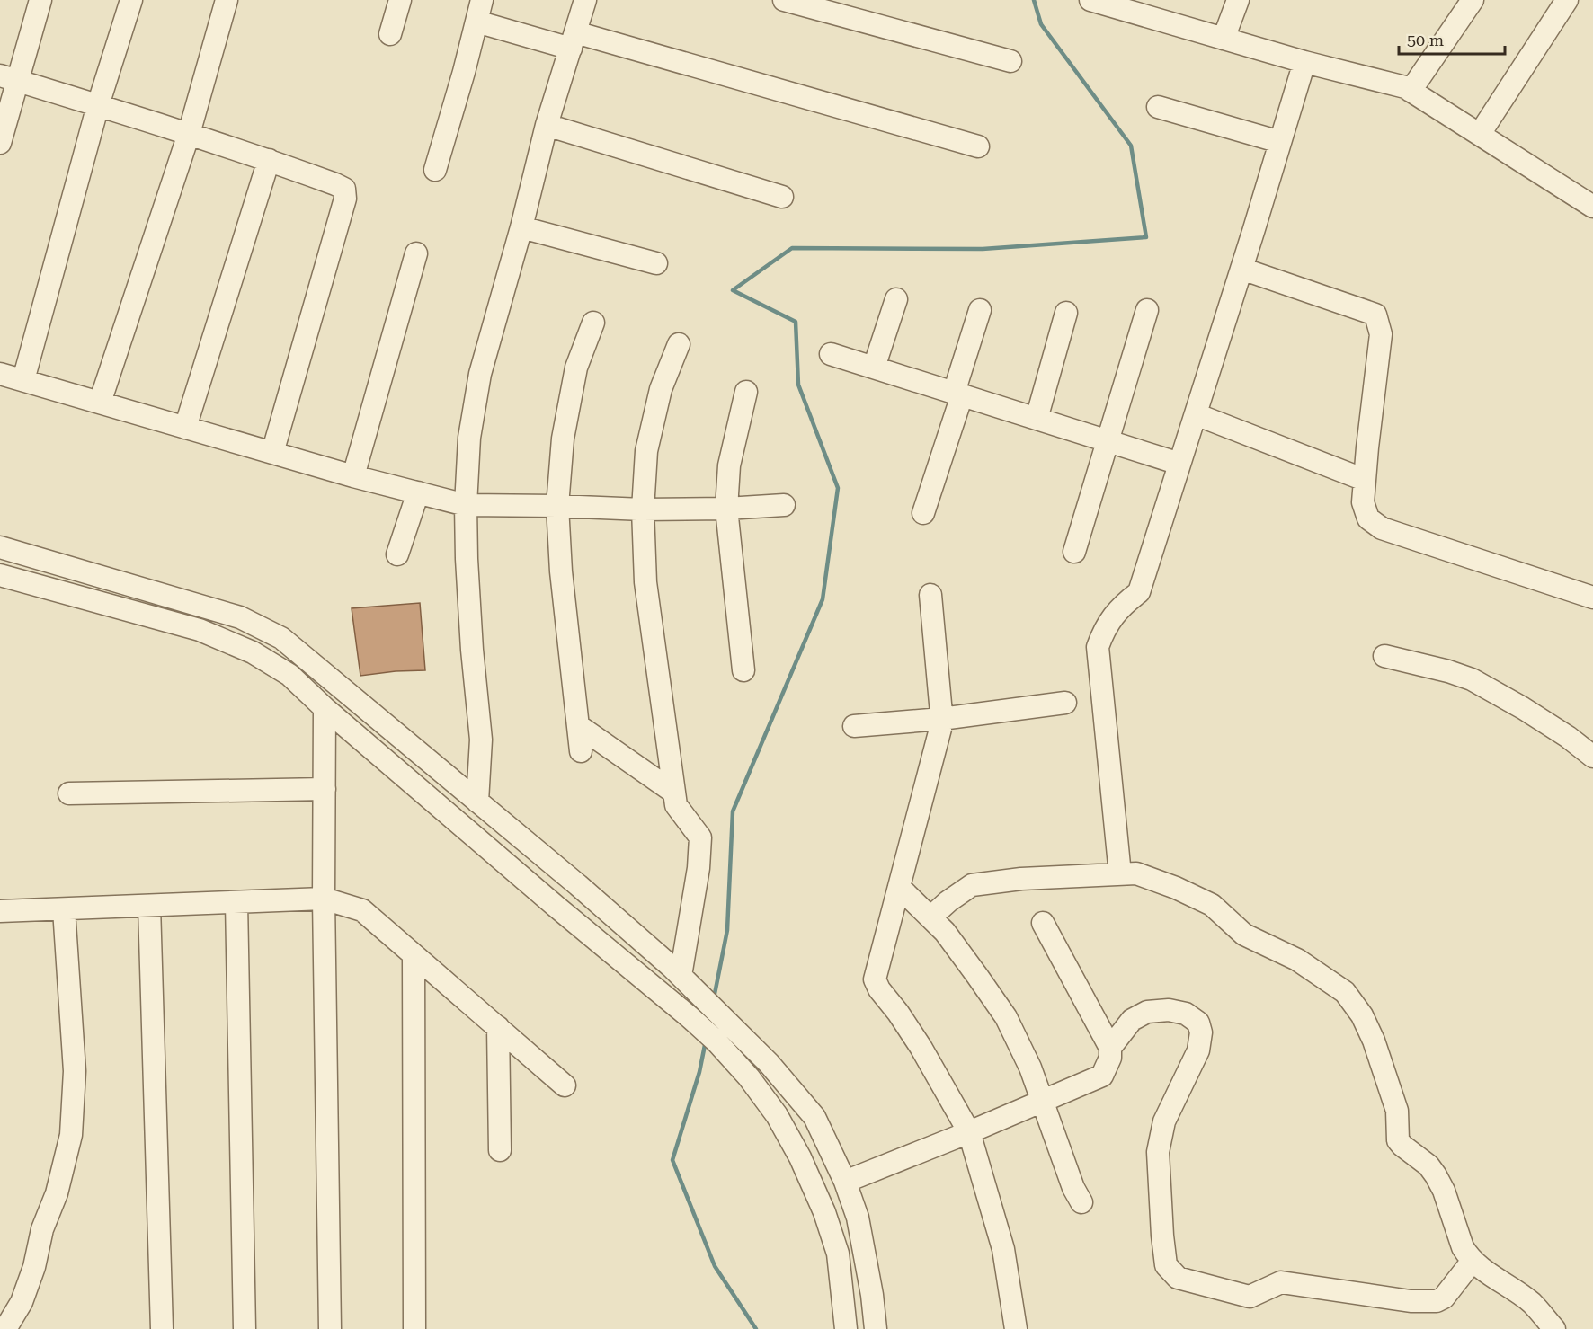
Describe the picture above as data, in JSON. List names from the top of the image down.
{
  "scale_bar": "50 m"
}
